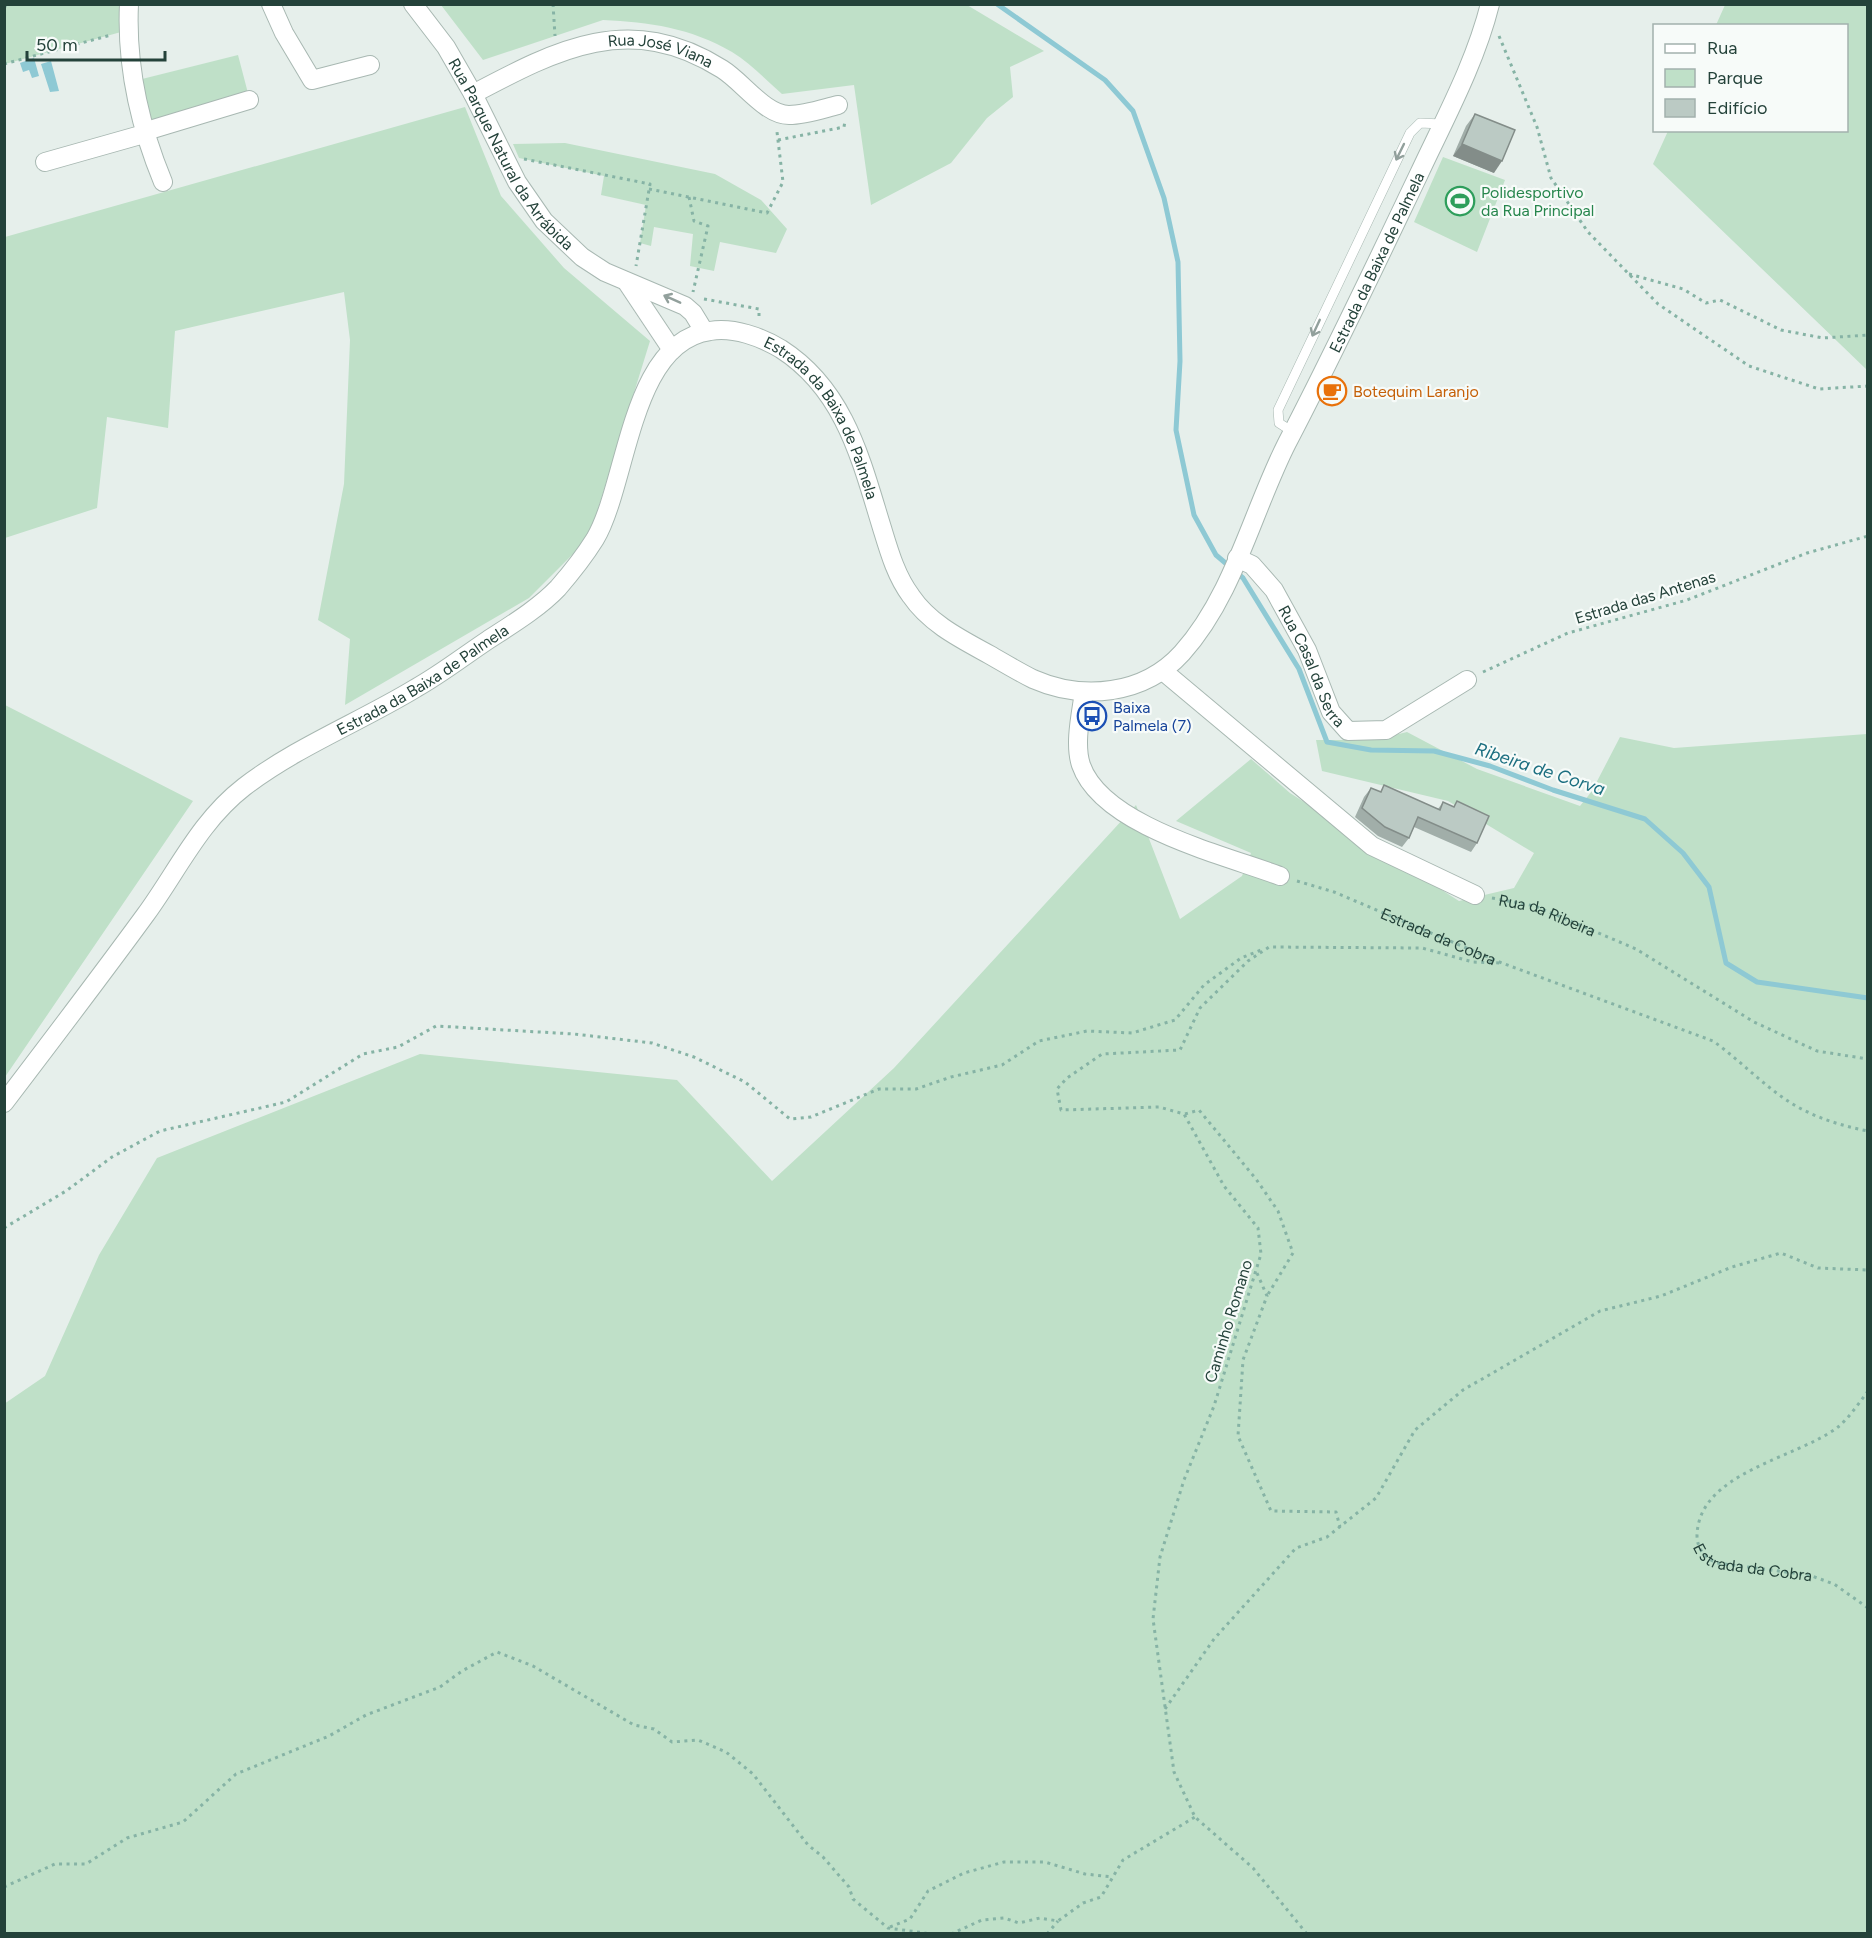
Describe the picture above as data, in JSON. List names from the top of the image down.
{
  "streets": {
    "street": [
      "Rua José Viana",
      "Rua Parque Natural da Arrábida",
      "Estrada da Baixa de Palmela",
      "Rua Casal da Serra",
      "Rua da Ribeira"
    ],
    "path": ["Estrada das Antenas", "Estrada da Cobra", "Caminho Romano"]
  },
  "crossings": [
    ["Rua José Viana", "Rua Parque Natural da Arrábida"],
    ["Rua Parque Natural da Arrábida", "Estrada da Baixa de Palmela"],
    ["Estrada da Baixa de Palmela", "Rua Casal da Serra"],
    ["Estrada da Baixa de Palmela", "Rua da Ribeira"],
    ["Estrada das Antenas", "Rua Casal da Serra"]
  ],
  "water": ["Ribeira de Corva"],
  "places": {
    "sports": ["Polidesportivo da Rua Principal"],
    "cafe": ["Botequim Laranjo"],
    "bus stop": ["Baixa Palmela (7)"]
  },
  "legend": ["Rua", "Parque", "Edifício"],
  "scale_bar": "50 m"
}
